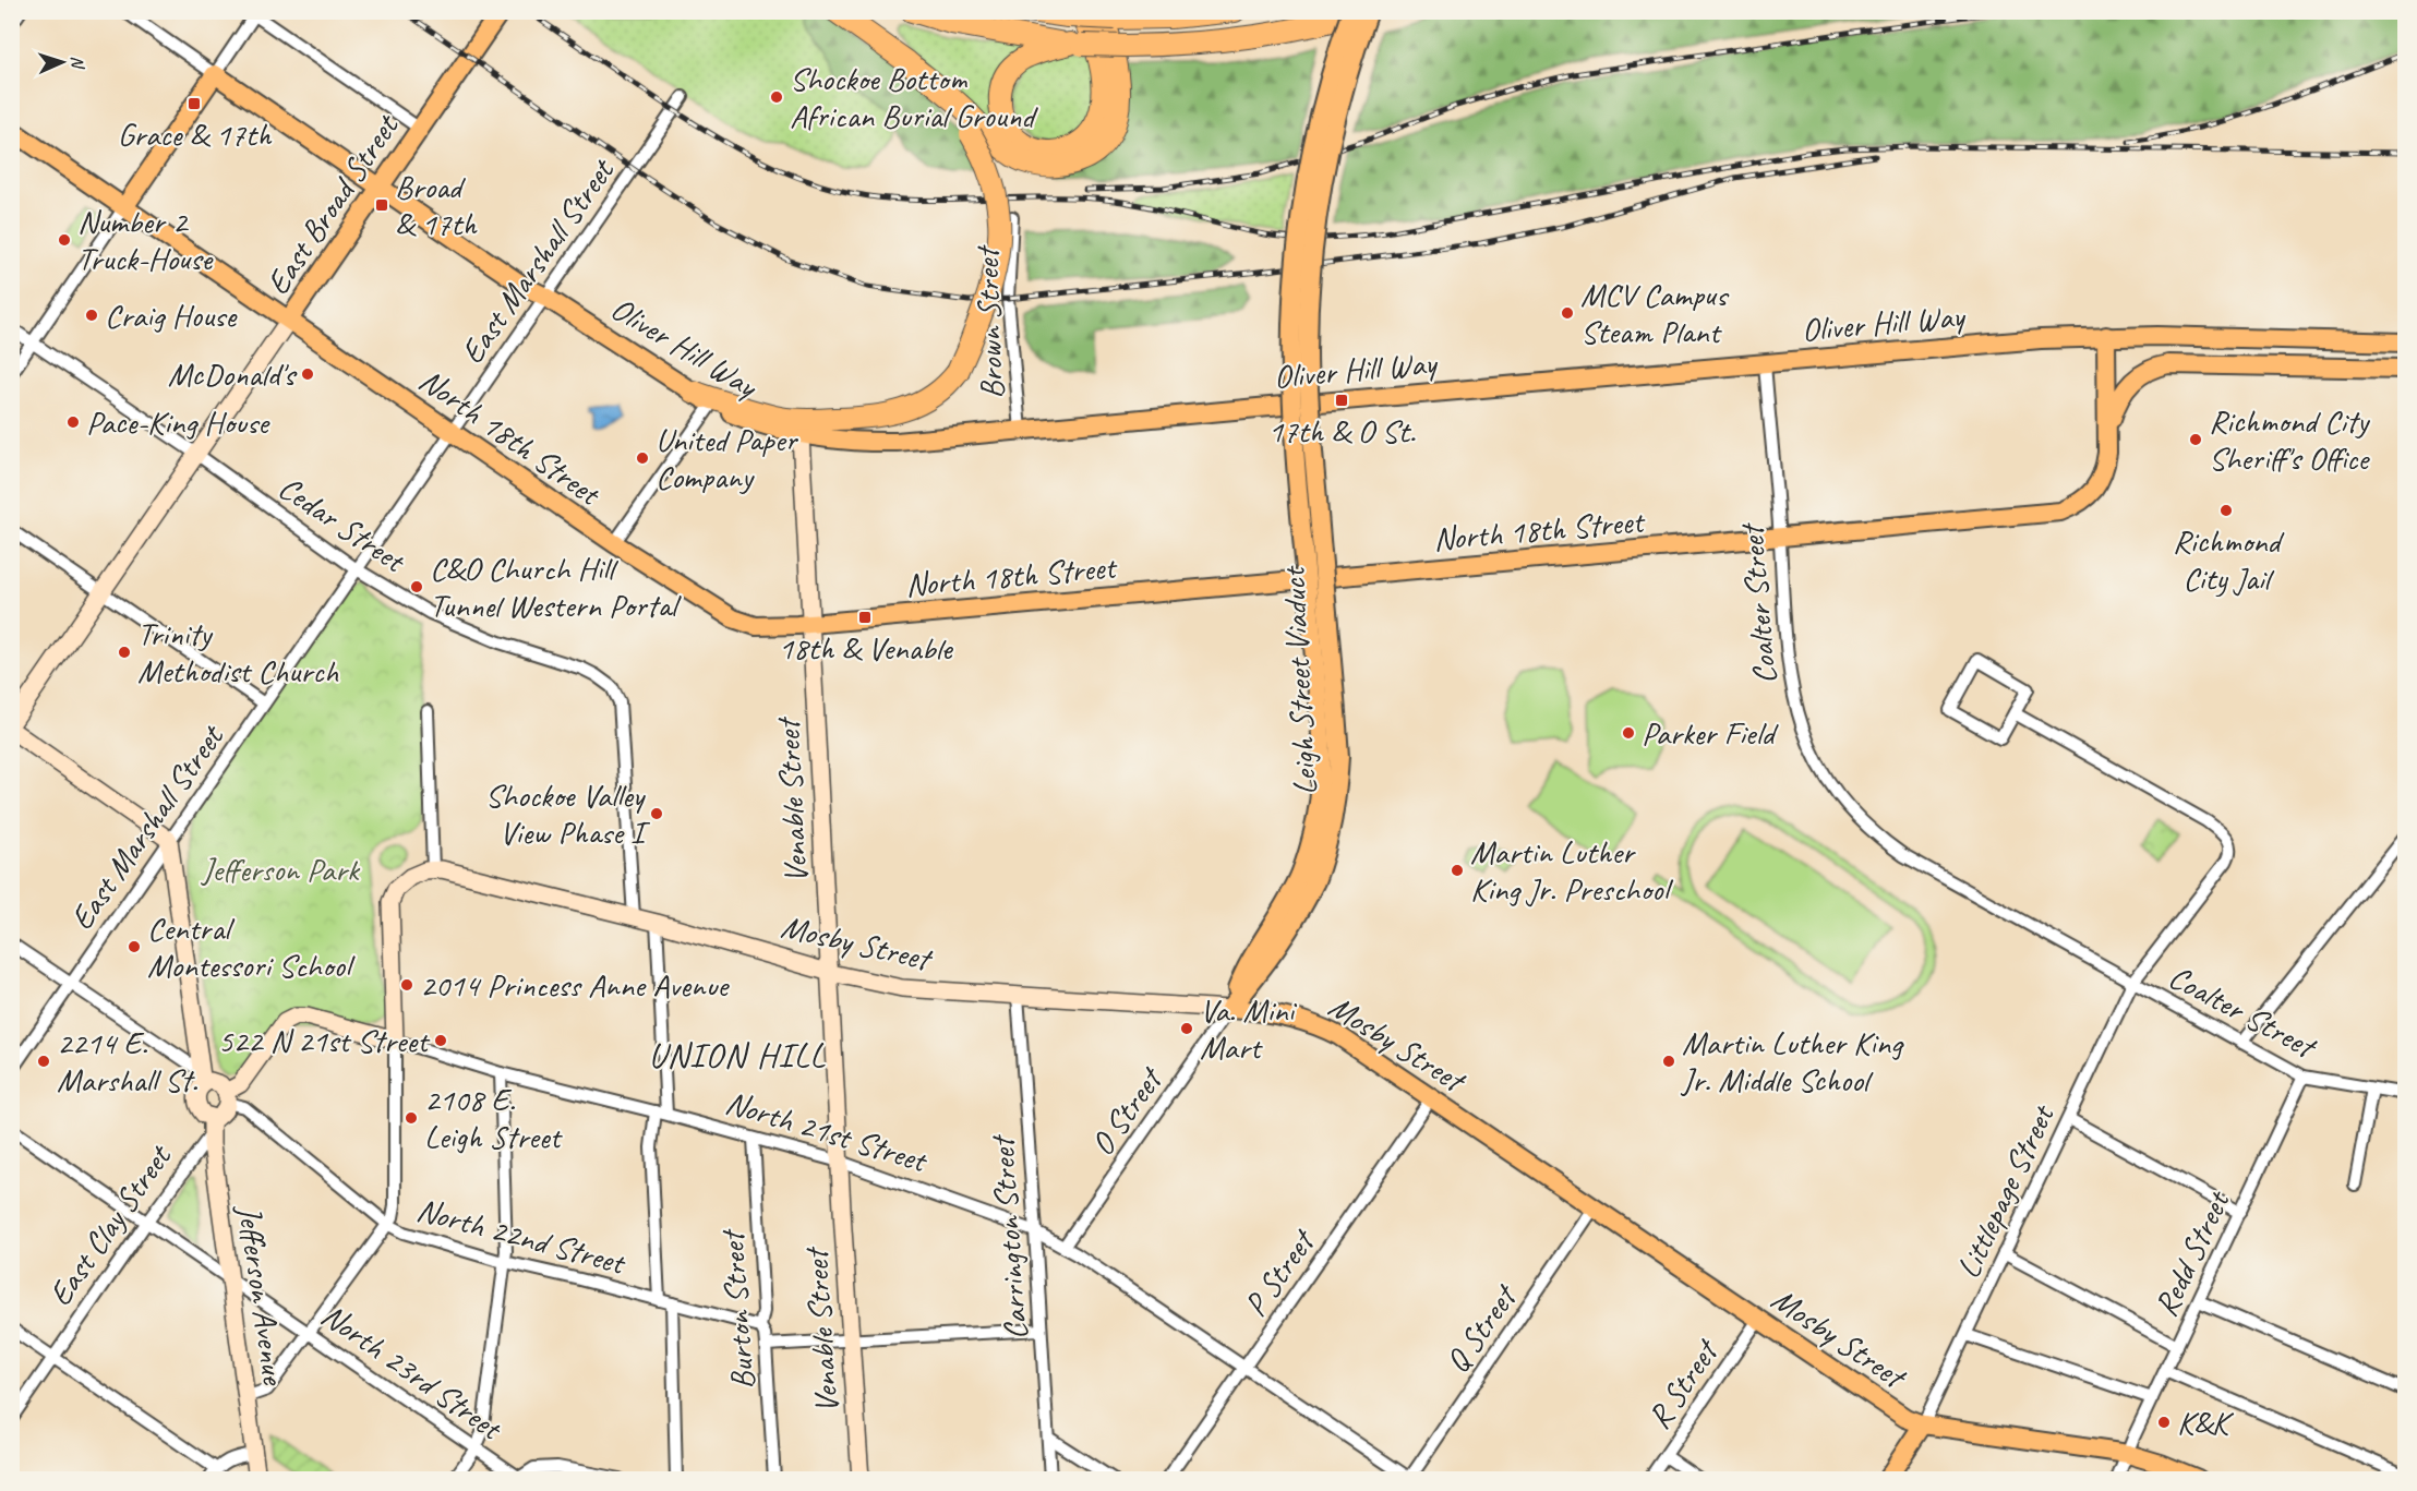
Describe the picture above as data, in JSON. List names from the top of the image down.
{
  "streets": {
    "main road": [
      "East Broad Street",
      "Oliver Hill Way",
      "North 18th Street",
      "Leigh Street Viaduct",
      "Mosby Street"
    ],
    "street": [
      "East Marshall Street",
      "Brown Street",
      "Cedar Street",
      "Coalter Street",
      "Venable Street",
      "O Street",
      "North 21st Street",
      "Littlepage Street",
      "East Clay Street",
      "North 22nd Street",
      "Carrington Street",
      "Redd Street",
      "P Street",
      "Jefferson Avenue",
      "Burton Street",
      "Q Street",
      "North 23rd Street",
      "R Street"
    ]
  },
  "crossings": [
    ["East Broad Street", "Oliver Hill Way"],
    ["East Broad Street", "North 18th Street"],
    ["East Broad Street", "Cedar Street"],
    ["East Marshall Street", "Oliver Hill Way"],
    ["East Marshall Street", "North 18th Street"],
    ["East Marshall Street", "Cedar Street"],
    ["Oliver Hill Way", "Brown Street"],
    ["Oliver Hill Way", "Coalter Street"],
    ["Oliver Hill Way", "Venable Street"],
    ["North 18th Street", "Coalter Street"],
    ["North 18th Street", "Venable Street"],
    ["Cedar Street", "Mosby Street"],
    ["Coalter Street", "Littlepage Street"],
    ["Coalter Street", "Redd Street"],
    ["Leigh Street Viaduct", "Mosby Street"],
    ["Leigh Street Viaduct", "O Street"],
    ["Venable Street", "Mosby Street"],
    ["Venable Street", "North 21st Street"],
    ["Mosby Street", "O Street"],
    ["Mosby Street", "Littlepage Street"],
    ["Mosby Street", "Carrington Street"],
    ["Mosby Street", "Redd Street"],
    ["Mosby Street", "P Street"],
    ["Mosby Street", "Q Street"],
    ["Mosby Street", "R Street"],
    ["O Street", "North 21st Street"],
    ["North 21st Street", "North 22nd Street"],
    ["North 21st Street", "Carrington Street"],
    ["North 21st Street", "P Street"],
    ["North 21st Street", "Burton Street"],
    ["North 21st Street", "Q Street"],
    ["East Clay Street", "Jefferson Avenue"],
    ["East Clay Street", "North 23rd Street"],
    ["North 22nd Street", "Burton Street"],
    ["Jefferson Avenue", "North 23rd Street"]
  ],
  "districts": ["UNION HILL"],
  "parks": ["Jefferson Park"],
  "places": {
    "other": [
      "Shockoe Bottom African Burial Ground",
      "Number 2 Truck-House",
      "MCV Campus Steam Plant",
      "Craig House",
      "McDonald's",
      "Pace-King House",
      "Richmond City Sheriff's Office",
      "United Paper Company",
      "Richmond City Jail",
      "C&O Church Hill Tunnel Western Portal",
      "Trinity Methodist Church",
      "Parker Field",
      "Shockoe Valley View Phase I",
      "Martin Luther King Jr. Preschool",
      "Central Montessori School",
      "2014 Princess Anne Avenue",
      "Va. Mini Mart",
      "522 N 21st Street",
      "2214 E. Marshall St.",
      "Martin Luther King Jr. Middle School",
      "2108 E. Leigh Street",
      "K&K"
    ],
    "transit": [
      "Grace & 17th",
      "Broad & 17th",
      "17th & O St.",
      "18th & Venable"
    ]
  },
  "north": "right"
}
